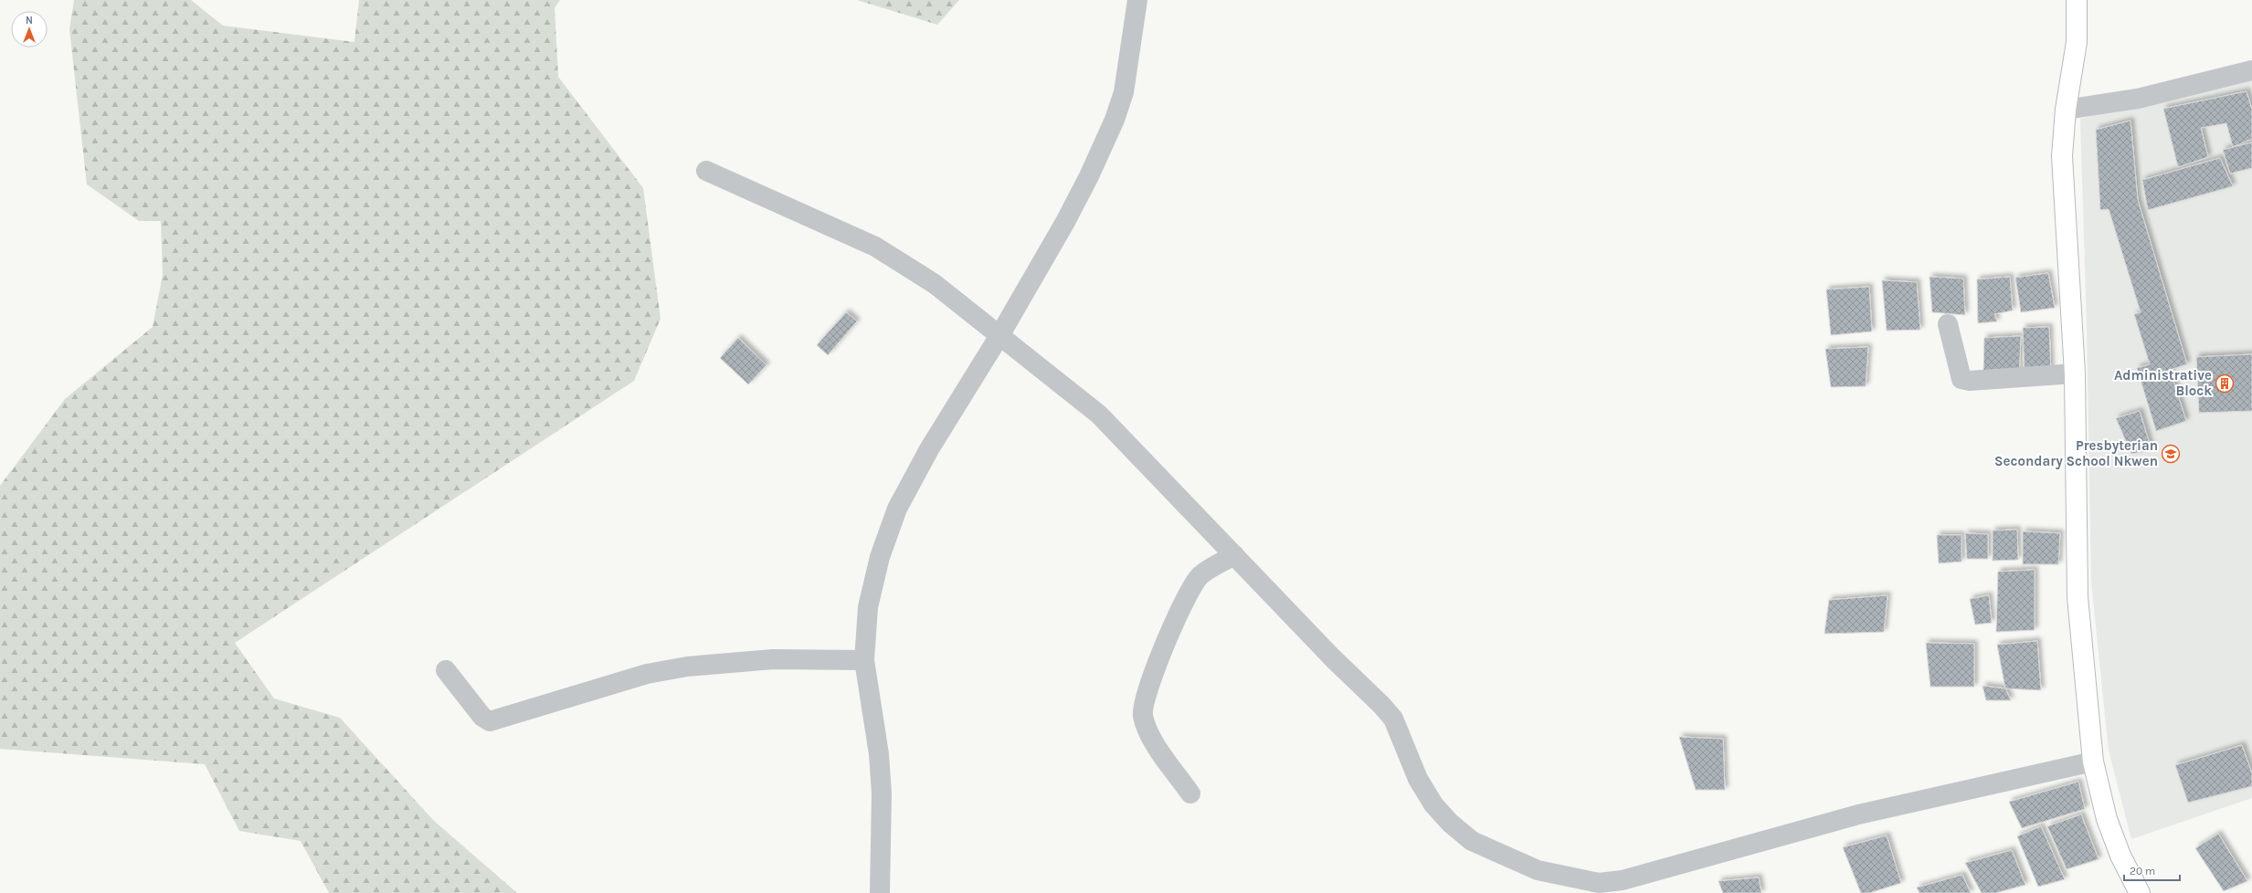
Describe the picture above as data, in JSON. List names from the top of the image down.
{
  "places": {
    "building": ["Administrative Block"],
    "school or university": ["Presbyterian Secondary School Nkwen"]
  },
  "scale_bar": "20 m",
  "north": "top"
}
